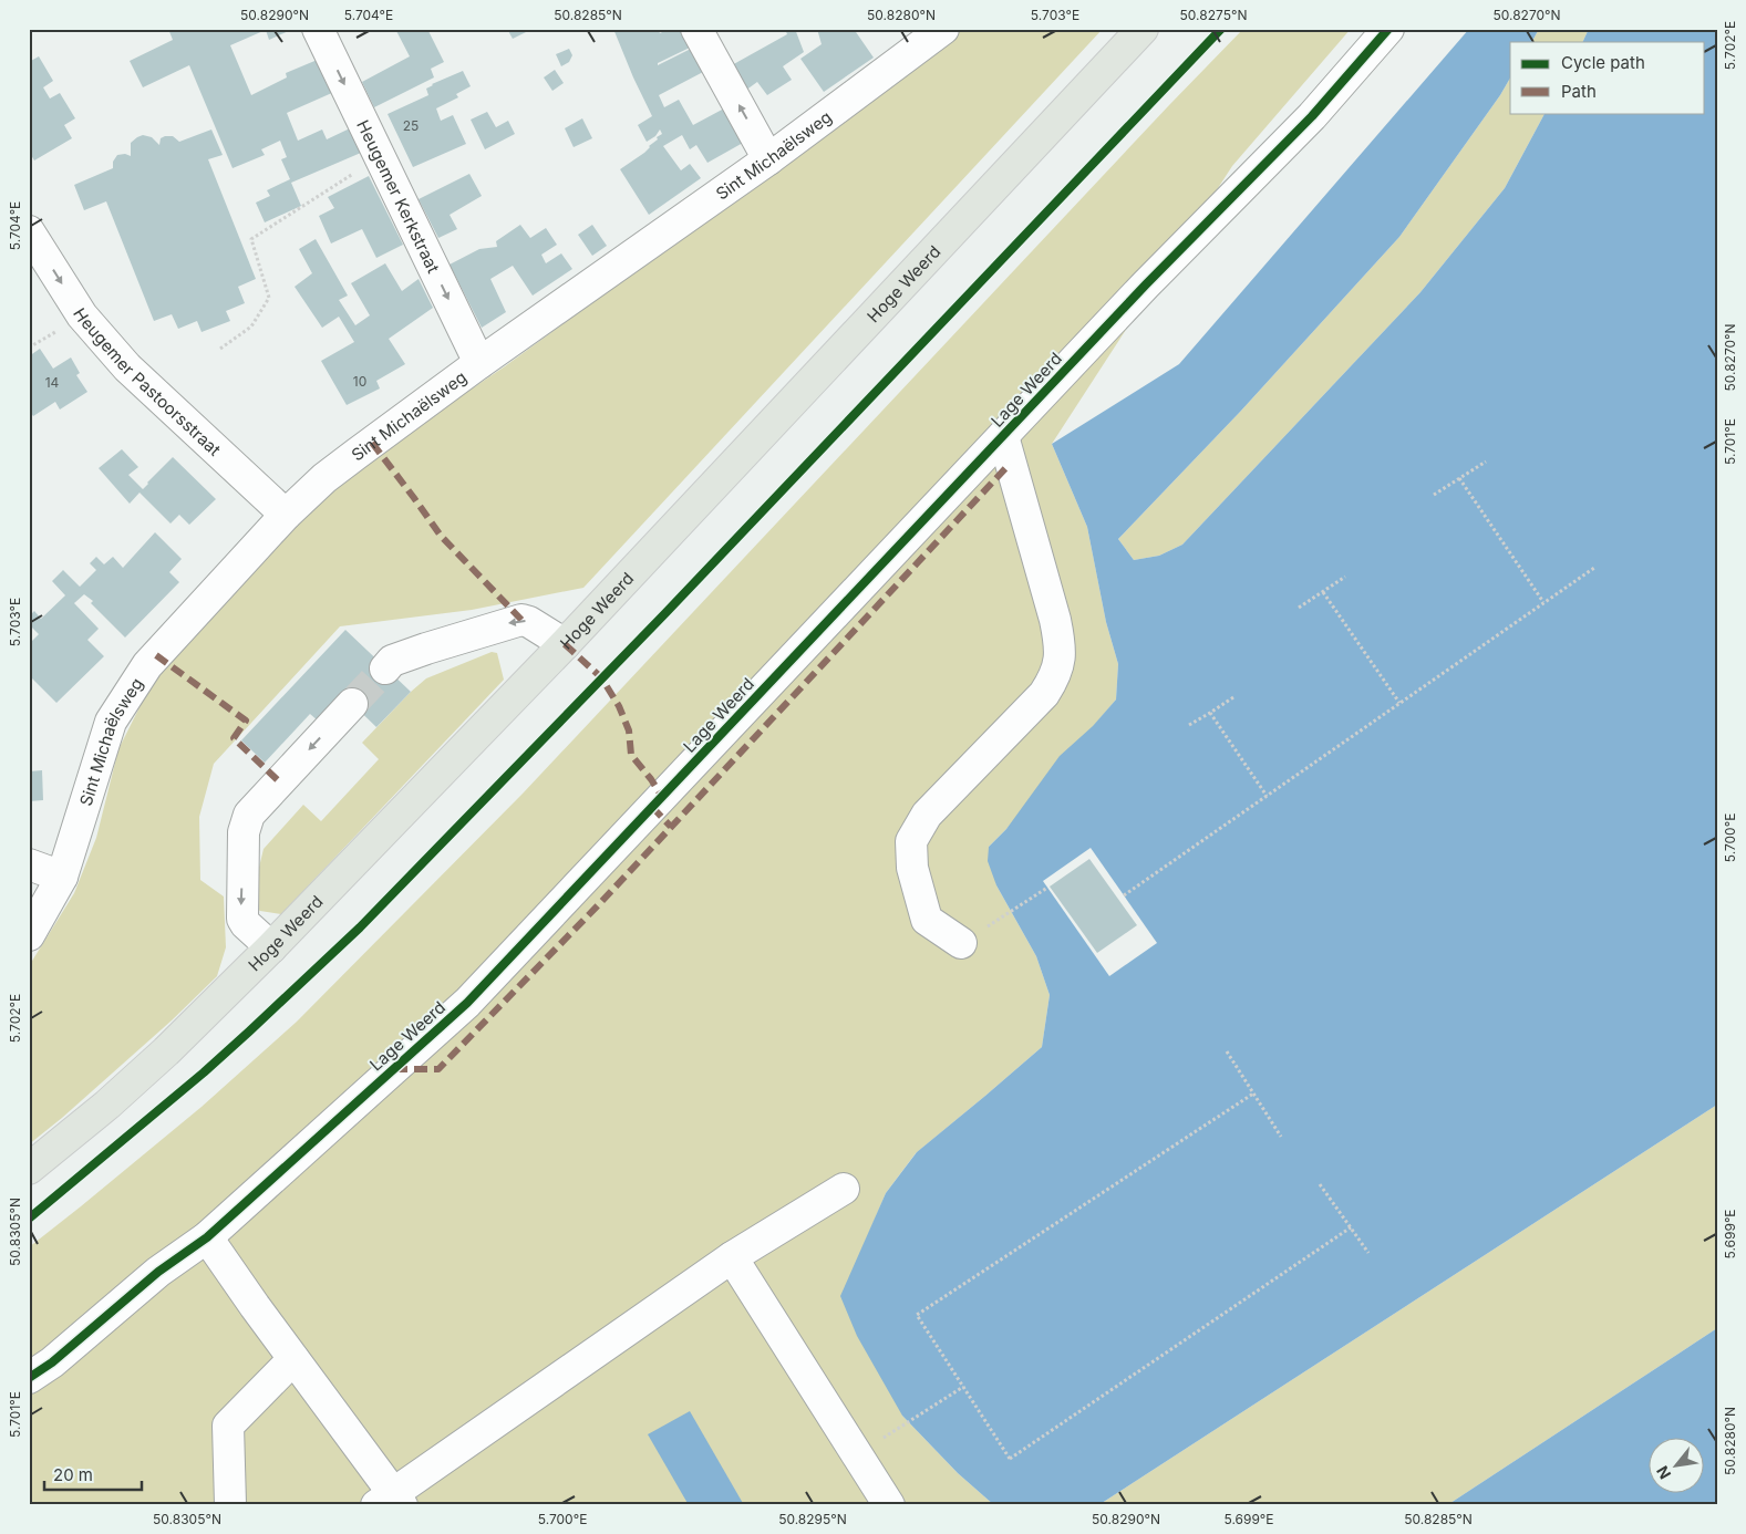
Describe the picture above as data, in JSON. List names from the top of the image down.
{
  "streets": {
    "main road": ["Hoge Weerd"],
    "street": [
      "Sint Michaëlsweg",
      "Heugemer Kerkstraat",
      "Heugemer Pastoorsstraat",
      "Lage Weerd"
    ]
  },
  "crossings": [
    ["Sint Michaëlsweg", "Heugemer Kerkstraat"],
    ["Sint Michaëlsweg", "Heugemer Pastoorsstraat"]
  ],
  "one_way": ["Heugemer Kerkstraat", "Heugemer Pastoorsstraat"],
  "house_numbers": ["25", "10", "14"],
  "legend": ["Cycle path", "Path"],
  "scale_bar": "20 m",
  "north": "bottom left",
  "coordinates": [
    "50.8290°N",
    "5.704°E",
    "50.8285°N",
    "50.8280°N",
    "5.703°E",
    "50.8275°N",
    "50.8270°N",
    "5.702°E",
    "5.701°E",
    "5.700°E",
    "50.8305°N",
    "5.699°E",
    "50.8295°N"
  ]
}
